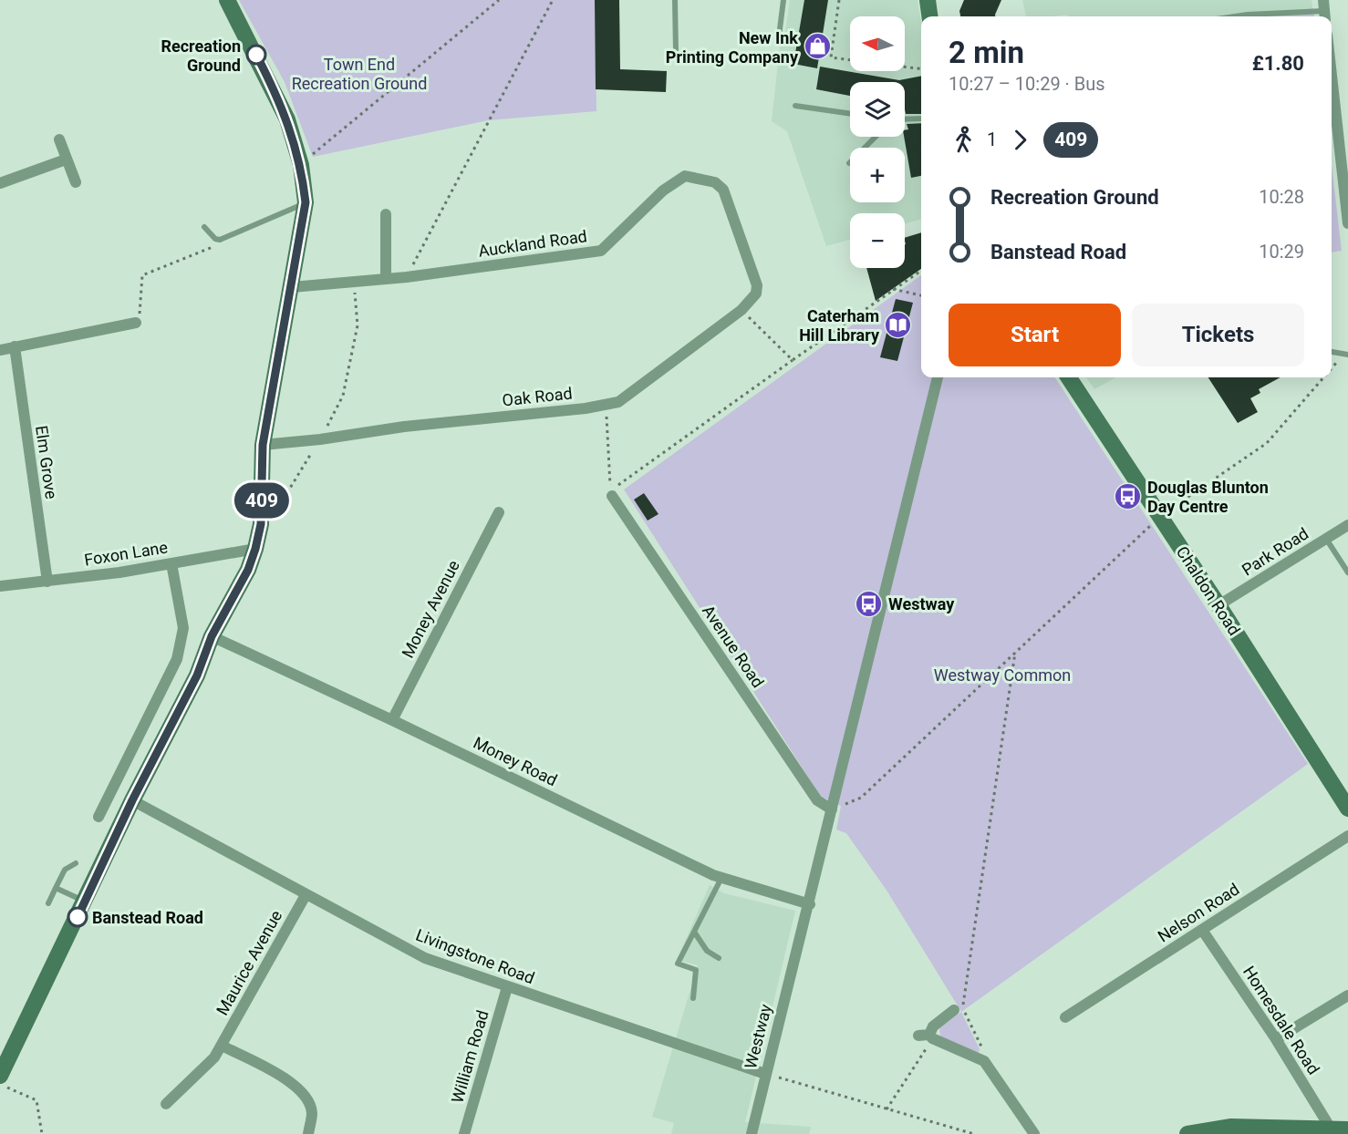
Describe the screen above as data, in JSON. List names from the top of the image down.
{
  "streets": {
    "main road": ["Chaldon Road"],
    "street": [
      "Auckland Road",
      "Oak Road",
      "Elm Grove",
      "Park Road",
      "Foxon Lane",
      "Money Avenue",
      "Avenue Road",
      "Money Road",
      "Nelson Road",
      "Livingstone Road",
      "Maurice Avenue",
      "Homesdale Road",
      "Westway",
      "William Road"
    ]
  },
  "crossings": [
    ["Auckland Road", "Oak Road"],
    ["Elm Grove", "Foxon Lane"],
    ["Park Road", "Chaldon Road"],
    ["Money Avenue", "Money Road"],
    ["Avenue Road", "Westway"],
    ["Money Road", "Westway"],
    ["Nelson Road", "Homesdale Road"],
    ["Livingstone Road", "Maurice Avenue"],
    ["Livingstone Road", "Westway"],
    ["Livingstone Road", "William Road"]
  ],
  "parks": ["Town End Recreation Ground", "Westway Common"],
  "places": {
    "shop": ["New Ink Printing Company"],
    "other": ["Recreation Ground", "Banstead Road"],
    "library": ["Caterham Hill Library"],
    "bus stop": ["Douglas Blunton Day Centre", "Westway"]
  },
  "lines": ["bus line 409"],
  "north": "left",
  "page": {
    "on_map": "409",
    "map_buttons": ["+", "−"],
    "heading": ["2 min", "10:27 – 10:29 · Bus", "£1.80"],
    "legs": ["1", "409"],
    "list": [
      {
        "name": "Recreation Ground",
        "value": "10:28"
      },
      {
        "name": "Banstead Road",
        "value": "10:29"
      }
    ],
    "buttons": ["Start", "Tickets"]
  }
}
